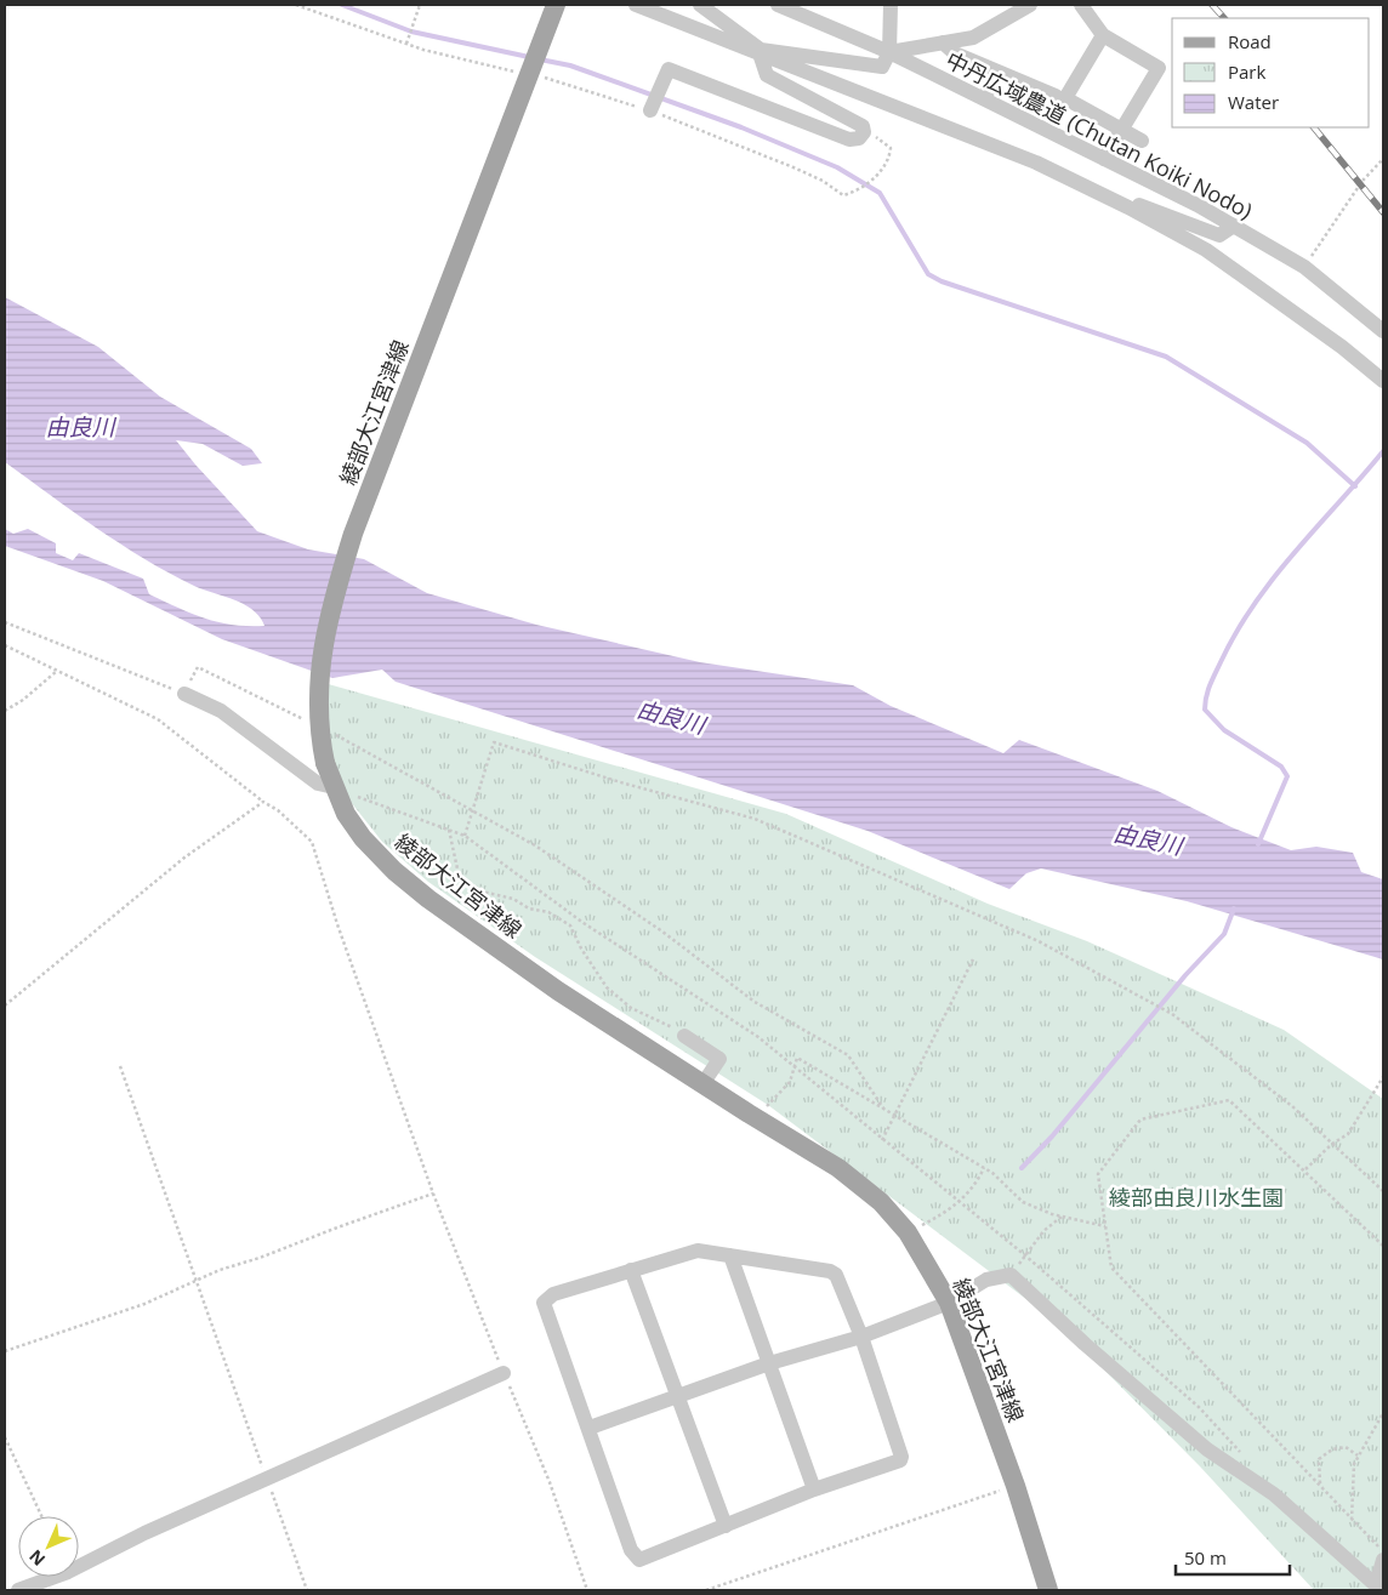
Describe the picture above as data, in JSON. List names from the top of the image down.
{
  "streets": {
    "main road": ["綾部大江宮津線"],
    "street": ["中丹広域農道 (Chutan Koiki Nodo)"]
  },
  "water": ["由良川"],
  "parks": ["綾部由良川水生園"],
  "legend": ["Road", "Park", "Water"],
  "scale_bar": "50 m",
  "north": "bottom left"
}
